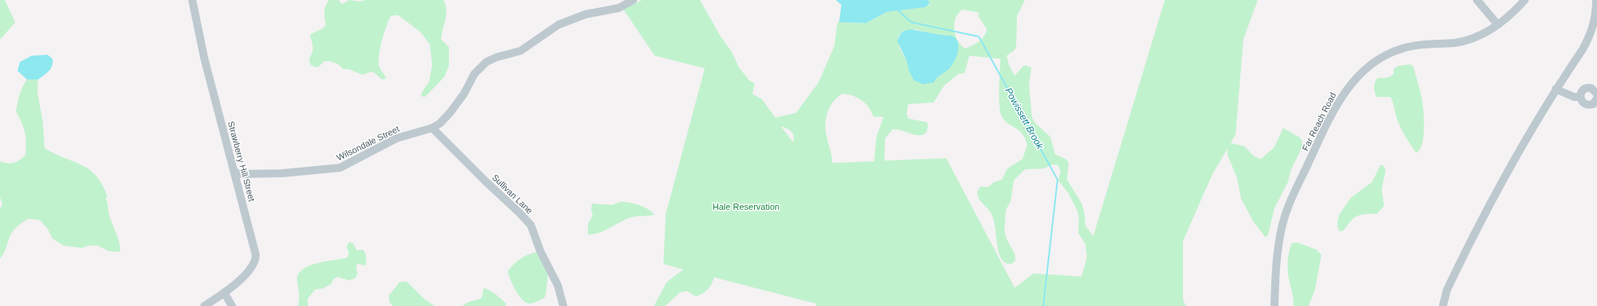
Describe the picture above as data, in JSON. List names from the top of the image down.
{
  "streets": {
    "street": [
      "Far Reach Road",
      "Wilsondale Street",
      "Strawberry Hill Street",
      "Sullivan Lane"
    ]
  },
  "crossings": [
    ["Wilsondale Street", "Strawberry Hill Street"],
    ["Wilsondale Street", "Sullivan Lane"]
  ],
  "water": ["Powissett Brook"],
  "parks": ["Hale Reservation"]
}
